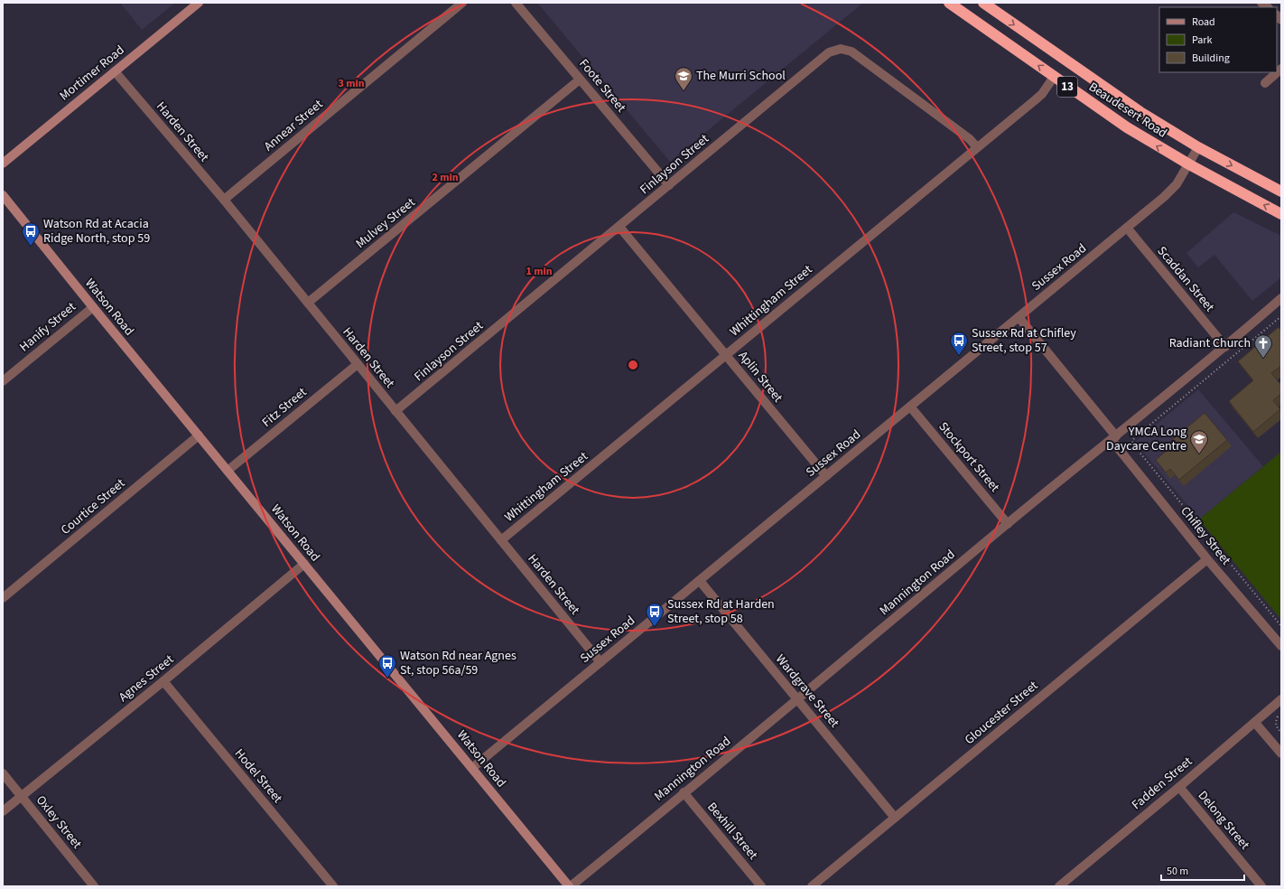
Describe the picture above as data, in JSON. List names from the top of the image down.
{
  "streets": {
    "highway": ["13", "Beaudesert Road"],
    "street": [
      "Mortimer Road",
      "Foote Street",
      "Annear Street",
      "Harden Street",
      "Finlayson Street",
      "Mulvey Street",
      "Sussex Road",
      "Scaddan Street",
      "Whittingham Street",
      "Watson Road",
      "Hanify Street",
      "Aplin Street",
      "Fitz Street",
      "Stockport Street",
      "Courtice Street",
      "Chifley Street",
      "Mannington Road",
      "Agnes Street",
      "Wardgrave Street",
      "Gloucester Street",
      "Hodel Street",
      "Fadden Street",
      "Delong Street",
      "Oxley Street",
      "Bexhill Street"
    ]
  },
  "crossings": [
    ["Mortimer Road", "Harden Street"],
    ["Foote Street", "Finlayson Street"],
    ["Foote Street", "Mulvey Street"],
    ["Beaudesert Road", "Sussex Road"],
    ["Beaudesert Road", "Whittingham Street"],
    ["Annear Street", "Harden Street"],
    ["Harden Street", "Finlayson Street"],
    ["Harden Street", "Mulvey Street"],
    ["Harden Street", "Sussex Road"],
    ["Harden Street", "Whittingham Street"],
    ["Harden Street", "Fitz Street"],
    ["Finlayson Street", "Whittingham Street"],
    ["Finlayson Street", "Aplin Street"],
    ["Sussex Road", "Scaddan Street"],
    ["Sussex Road", "Watson Road"],
    ["Sussex Road", "Aplin Street"],
    ["Sussex Road", "Stockport Street"],
    ["Sussex Road", "Chifley Street"],
    ["Sussex Road", "Wardgrave Street"],
    ["Scaddan Street", "Mannington Road"],
    ["Whittingham Street", "Aplin Street"],
    ["Watson Road", "Hanify Street"],
    ["Watson Road", "Fitz Street"],
    ["Watson Road", "Courtice Street"],
    ["Watson Road", "Mannington Road"],
    ["Watson Road", "Agnes Street"],
    ["Stockport Street", "Mannington Road"],
    ["Chifley Street", "Mannington Road"],
    ["Chifley Street", "Gloucester Street"],
    ["Mannington Road", "Wardgrave Street"],
    ["Mannington Road", "Bexhill Street"],
    ["Agnes Street", "Hodel Street"],
    ["Agnes Street", "Oxley Street"],
    ["Wardgrave Street", "Gloucester Street"],
    ["Fadden Street", "Delong Street"]
  ],
  "places": {
    "school or university": ["The Murri School", "YMCA Long Daycare Centre"],
    "bus stop": [
      "Watson Rd at Acacia Ridge North, stop 59",
      "Sussex Rd at Chifley Street, stop 57",
      "Sussex Rd at Harden Street, stop 58",
      "Watson Rd near Agnes St, stop 56a/59"
    ],
    "church": ["Radiant Church"]
  },
  "legend": ["Road", "Park", "Building"],
  "scale_bar": "50 m",
  "rings": ["3 min", "2 min", "1 min"]
}
